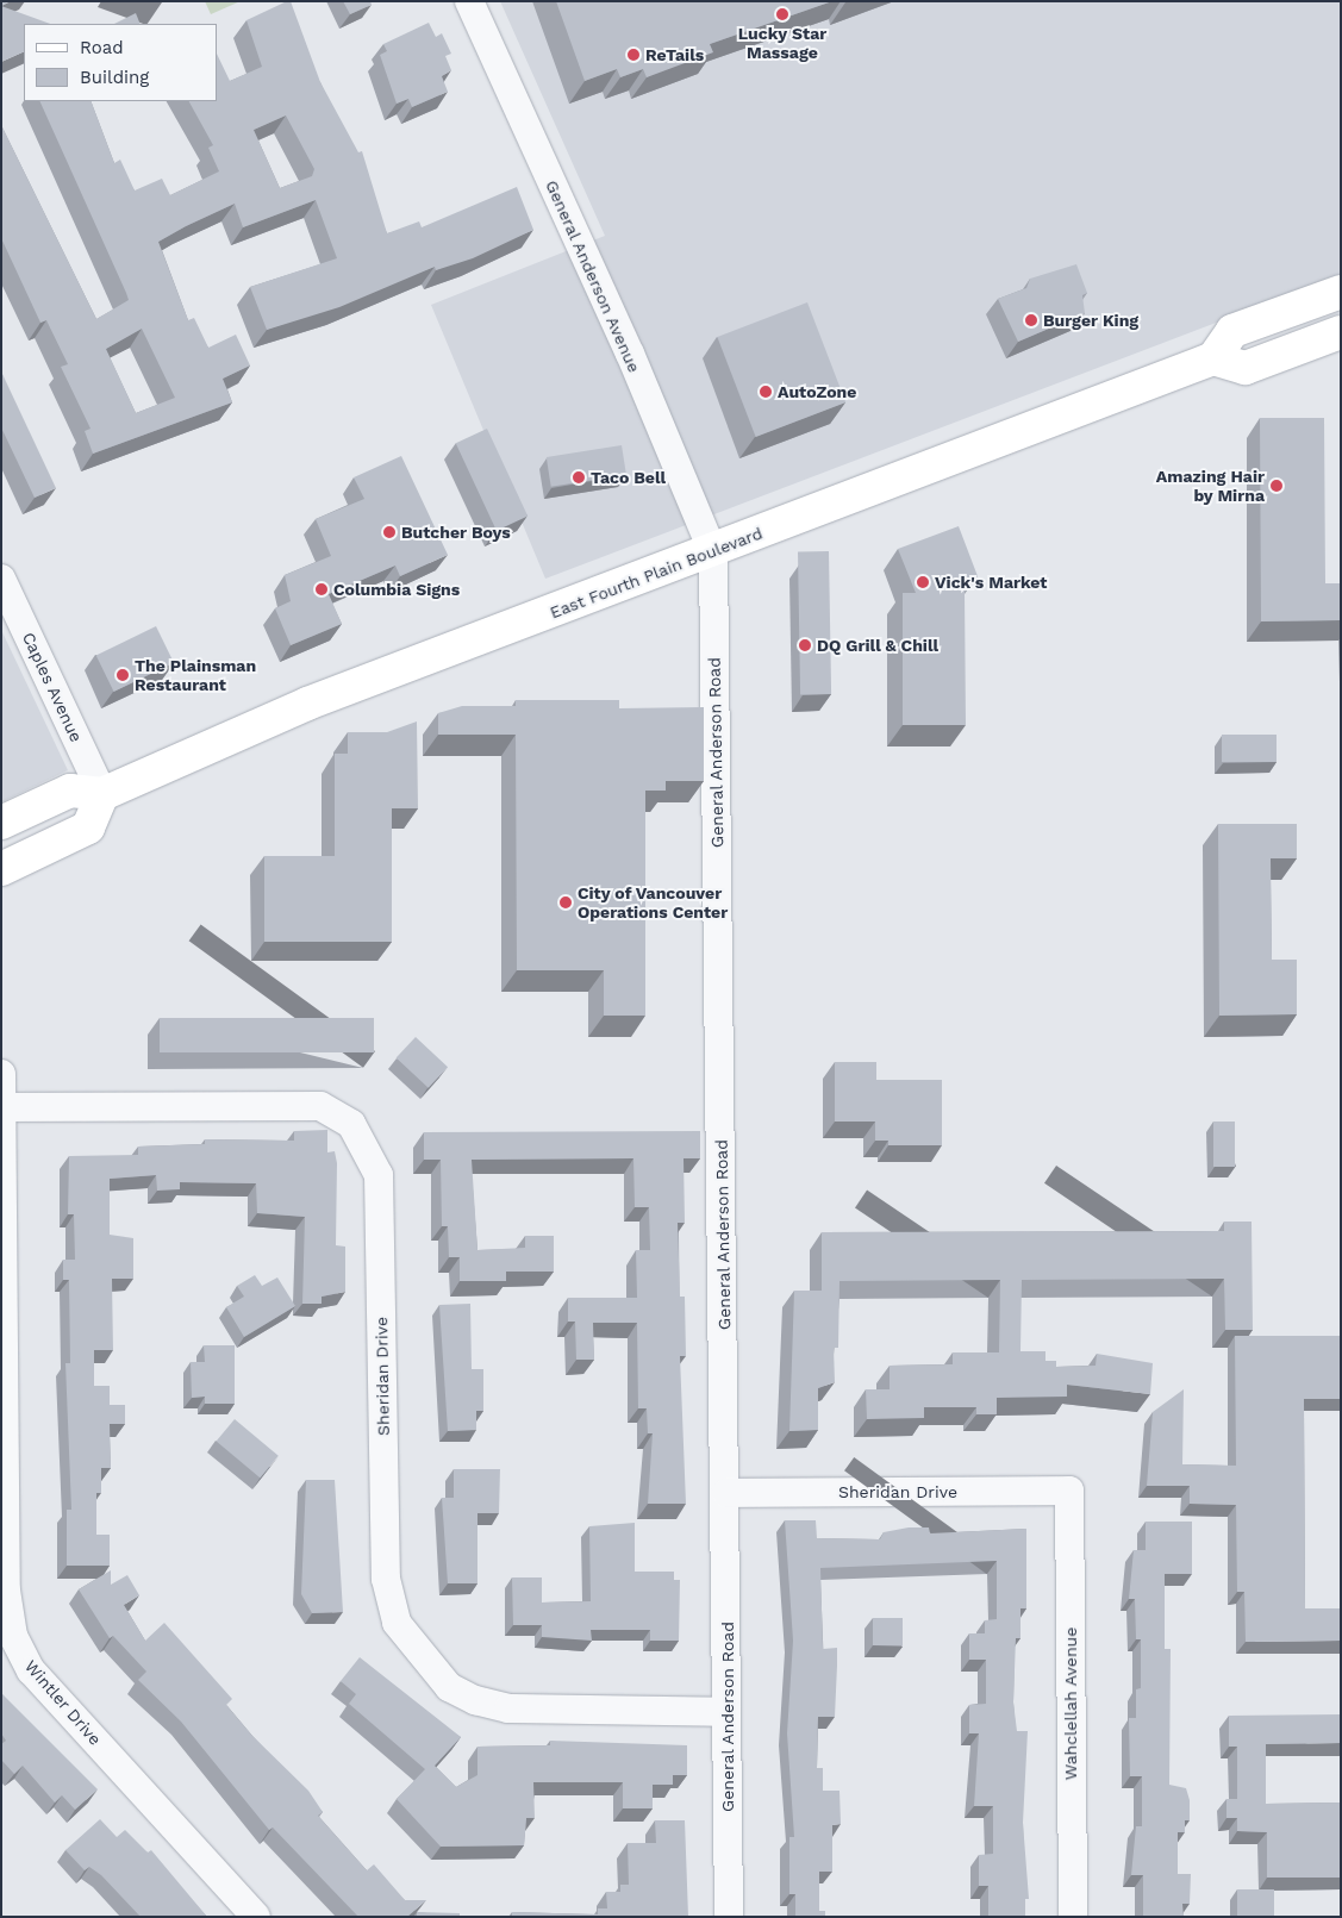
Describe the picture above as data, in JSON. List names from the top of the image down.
{
  "streets": {
    "main road": ["East Fourth Plain Boulevard"],
    "street": [
      "General Anderson Avenue",
      "Caples Avenue",
      "General Anderson Road",
      "Sheridan Drive",
      "Wintler Drive",
      "Wahclellah Avenue"
    ]
  },
  "crossings": [
    ["General Anderson Avenue", "East Fourth Plain Boulevard"],
    ["General Anderson Avenue", "General Anderson Road"],
    ["East Fourth Plain Boulevard", "Caples Avenue"],
    ["East Fourth Plain Boulevard", "General Anderson Road"],
    ["General Anderson Road", "Sheridan Drive"],
    ["Sheridan Drive", "Wintler Drive"],
    ["Sheridan Drive", "Wahclellah Avenue"]
  ],
  "places": [
    "Lucky Star Massage",
    "ReTails",
    "Burger King",
    "AutoZone",
    "Taco Bell",
    "Amazing Hair by Mirna",
    "Butcher Boys",
    "Vick's Market",
    "Columbia Signs",
    "DQ Grill & Chill",
    "The Plainsman Restaurant",
    "City of Vancouver Operations Center"
  ],
  "legend": ["Road", "Building"]
}
